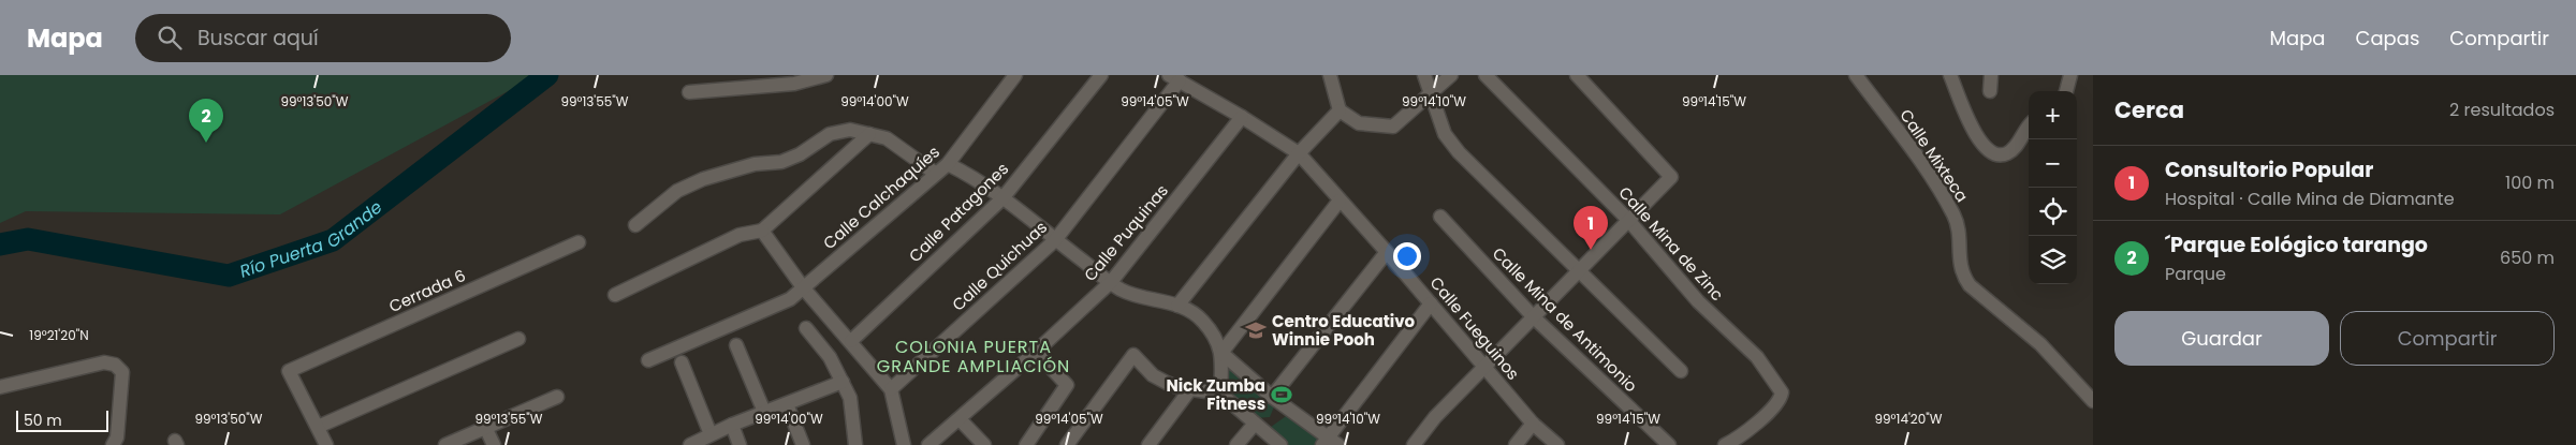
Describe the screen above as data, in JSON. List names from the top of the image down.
{
  "streets": {
    "street": [
      "Calle Mixteca",
      "Calle Calchaquíes",
      "Calle Patagones",
      "Calle Puquinas",
      "Calle Mina de Zinc",
      "Calle Quichuas",
      "Cerrada 6",
      "Calle Mina de Antimonio",
      "Calle Fueguinos"
    ]
  },
  "crossings": [
    ["Calle Puquinas", "Calle Fueguinos"],
    ["Calle Quichuas", "Calle Fueguinos"]
  ],
  "districts": ["COLONIA PUERTA GRANDE AMPLIACIÓN"],
  "water": ["Río Puerta Grande"],
  "places": {
    "school or university": ["Centro Educativo Winnie Pooh"],
    "sports": ["Nick Zumba Fitness"]
  },
  "scale_bar": "50 m",
  "page": {
    "header": "Mapa",
    "search": "Buscar aquí",
    "nav": ["Mapa", "Capas", "Compartir"],
    "heading": ["Cerca", "2 resultados"],
    "map_buttons": ["+", "−"],
    "pins": ["2", "1"],
    "list": [
      {
        "mark": "1",
        "name": "Consultorio Popular",
        "note": "Hospital · Calle Mina de Diamante",
        "value": "100 m"
      },
      {
        "mark": "2",
        "name": "´Parque Eológico tarango",
        "note": "Parque",
        "value": "650 m"
      }
    ],
    "buttons": ["Guardar", "Compartir"],
    "scale": "50 m"
  },
  "coordinates": [
    "99°13'50\"W",
    "99°13'55\"W",
    "99°14'00\"W",
    "99°14'05\"W",
    "99°14'10\"W",
    "99°14'15\"W",
    "19°21'20\"N",
    "99°14'20\"W"
  ]
}
